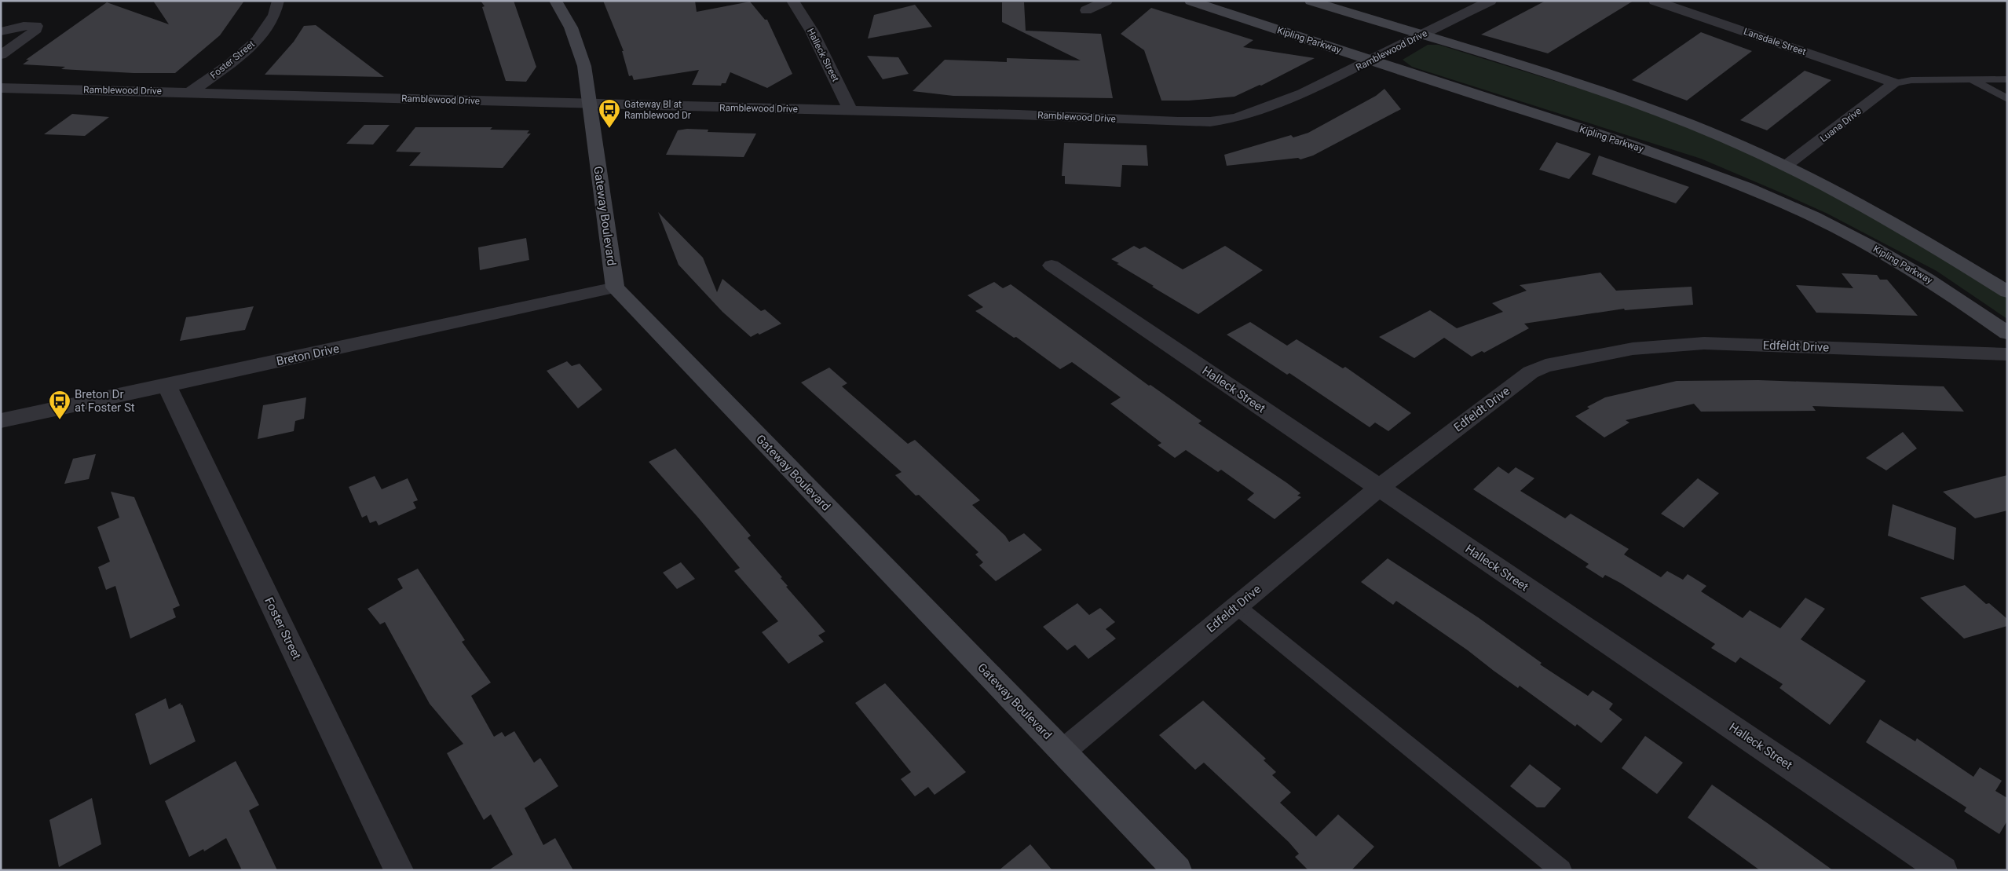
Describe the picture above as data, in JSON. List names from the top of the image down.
{
  "streets": {
    "street": [
      "Kipling Parkway",
      "Lansdale Street",
      "Ramblewood Drive",
      "Halleck Street",
      "Foster Street",
      "Luana Drive",
      "Gateway Boulevard",
      "Edfeldt Drive",
      "Breton Drive"
    ]
  },
  "crossings": [
    ["Kipling Parkway", "Ramblewood Drive"],
    ["Lansdale Street", "Luana Drive"],
    ["Ramblewood Drive", "Halleck Street"],
    ["Ramblewood Drive", "Foster Street"],
    ["Ramblewood Drive", "Gateway Boulevard"],
    ["Halleck Street", "Edfeldt Drive"],
    ["Foster Street", "Breton Drive"],
    ["Gateway Boulevard", "Edfeldt Drive"],
    ["Gateway Boulevard", "Breton Drive"]
  ],
  "places": {
    "bus stop": ["Gateway Bl at Ramblewood Dr", "Breton Dr at Foster St"]
  }
}
